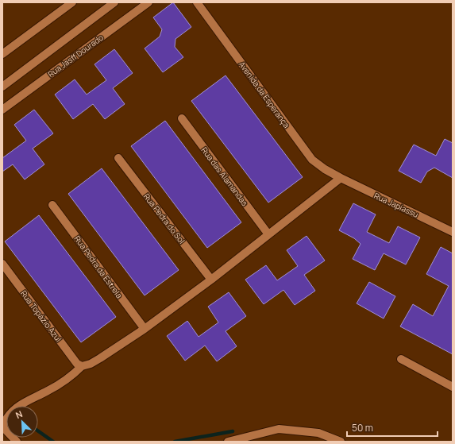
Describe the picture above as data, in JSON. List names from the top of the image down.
{
  "streets": {
    "street": [
      "Rua Jasff Dourado",
      "Avenida da Esperança",
      "Rua das Alamandas",
      "Rua Japiassu",
      "Rua Pedra do Sol",
      "Rua Pedra da Estrela",
      "Rua Topázio Azul"
    ]
  },
  "crossings": [
    ["Avenida da Esperança", "Rua Japiassu"]
  ],
  "scale_bar": "50 m",
  "north": "top left"
}
